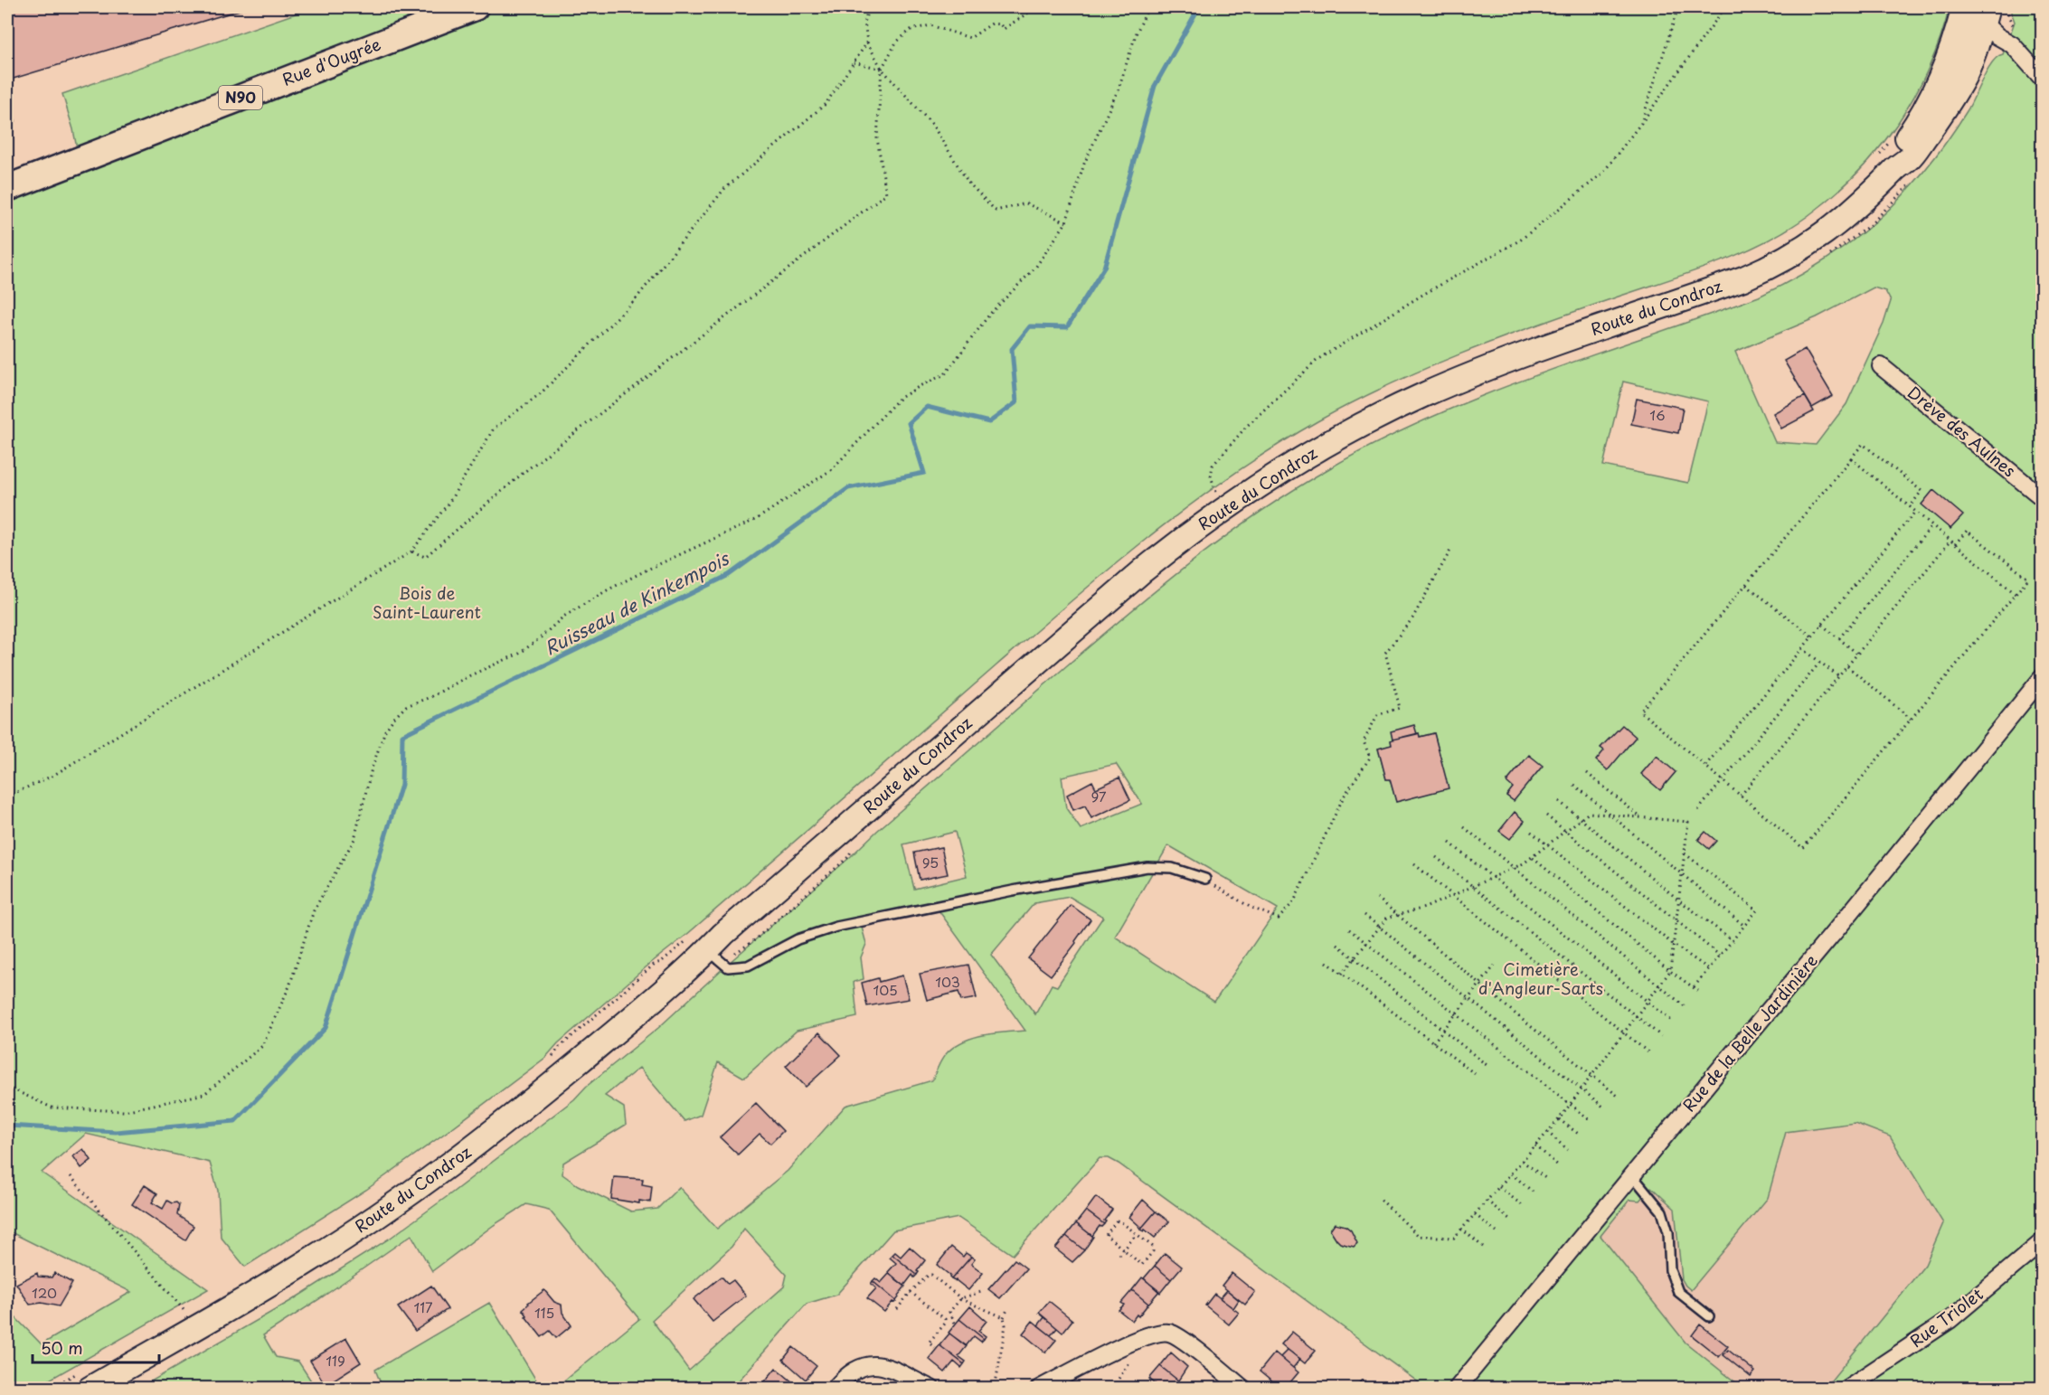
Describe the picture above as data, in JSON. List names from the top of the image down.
{
  "streets": {
    "main road": ["Rue d'Ougrée", "N90", "Route du Condroz"],
    "street": ["Drève des Aulnes", "Rue de la Belle Jardinière", "Rue Triolet"]
  },
  "water": ["Ruisseau de Kinkempois"],
  "parks": ["Bois de Saint-Laurent", "Cimetière d'Angleur-Sarts"],
  "house_numbers": [
    "16",
    "97",
    "95",
    "103",
    "105",
    "120",
    "117",
    "115",
    "119"
  ],
  "scale_bar": "50 m"
}
